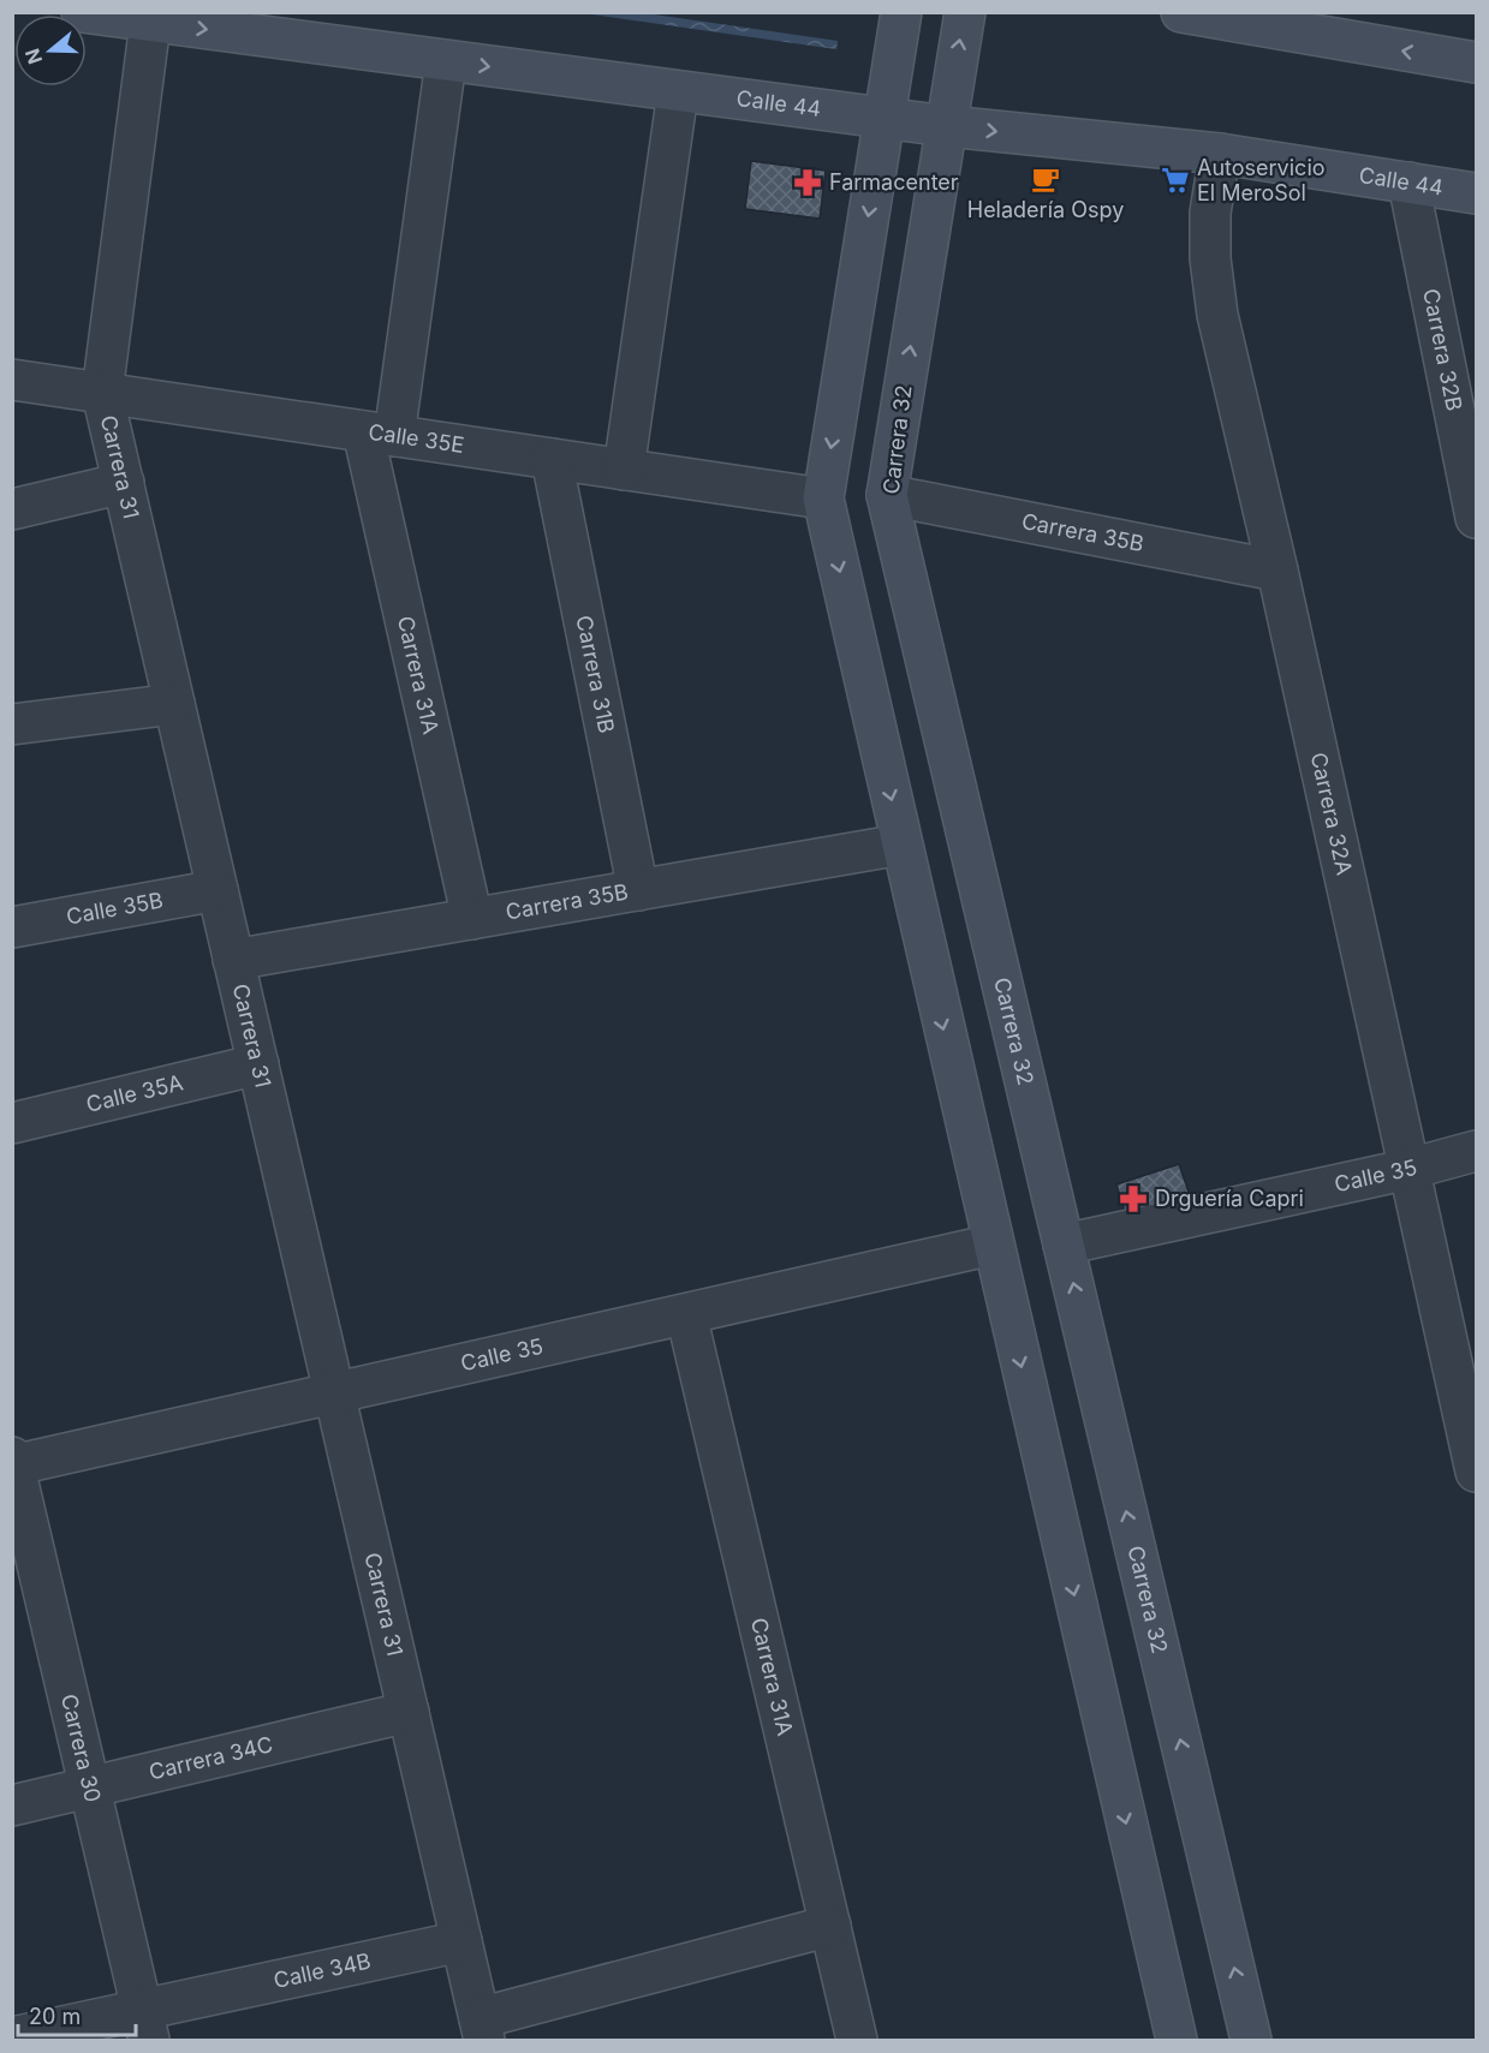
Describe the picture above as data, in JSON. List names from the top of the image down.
{
  "streets": {
    "street": [
      "Calle 44",
      "Carrera 32B",
      "Calle 35E",
      "Carrera 32",
      "Carrera 31",
      "Carrera 35B",
      "Carrera 31A",
      "Carrera 31B",
      "Carrera 32A",
      "Calle 35B",
      "Calle 35A",
      "Calle 35",
      "Carrera 30",
      "Carrera 34C",
      "Calle 34B"
    ]
  },
  "crossings": [
    ["Calle 44", "Carrera 32B"],
    ["Calle 44", "Carrera 32"],
    ["Calle 44", "Carrera 31"],
    ["Calle 44", "Carrera 31A"],
    ["Calle 44", "Carrera 32A"],
    ["Calle 35E", "Carrera 31"],
    ["Calle 35E", "Carrera 31A"],
    ["Calle 35E", "Carrera 31B"],
    ["Carrera 32", "Carrera 35B"],
    ["Carrera 32", "Calle 35"],
    ["Carrera 31", "Carrera 35B"],
    ["Carrera 31", "Calle 35B"],
    ["Carrera 31", "Calle 35A"],
    ["Carrera 31", "Calle 35"],
    ["Carrera 31", "Carrera 34C"],
    ["Carrera 31", "Calle 34B"],
    ["Carrera 35B", "Carrera 31A"],
    ["Carrera 35B", "Carrera 31B"],
    ["Carrera 35B", "Carrera 32A"],
    ["Carrera 31A", "Calle 35"],
    ["Carrera 32A", "Calle 35"],
    ["Calle 35", "Carrera 30"],
    ["Carrera 30", "Carrera 34C"],
    ["Carrera 30", "Calle 34B"]
  ],
  "one_way": ["Calle 44"],
  "places": {
    "cafe": ["Heladería Ospy"],
    "supermarket": ["Autoservicio El MeroSol"],
    "pharmacy": ["Farmacenter", "Drguería Capri"]
  },
  "scale_bar": "20 m",
  "north": "left"
}
